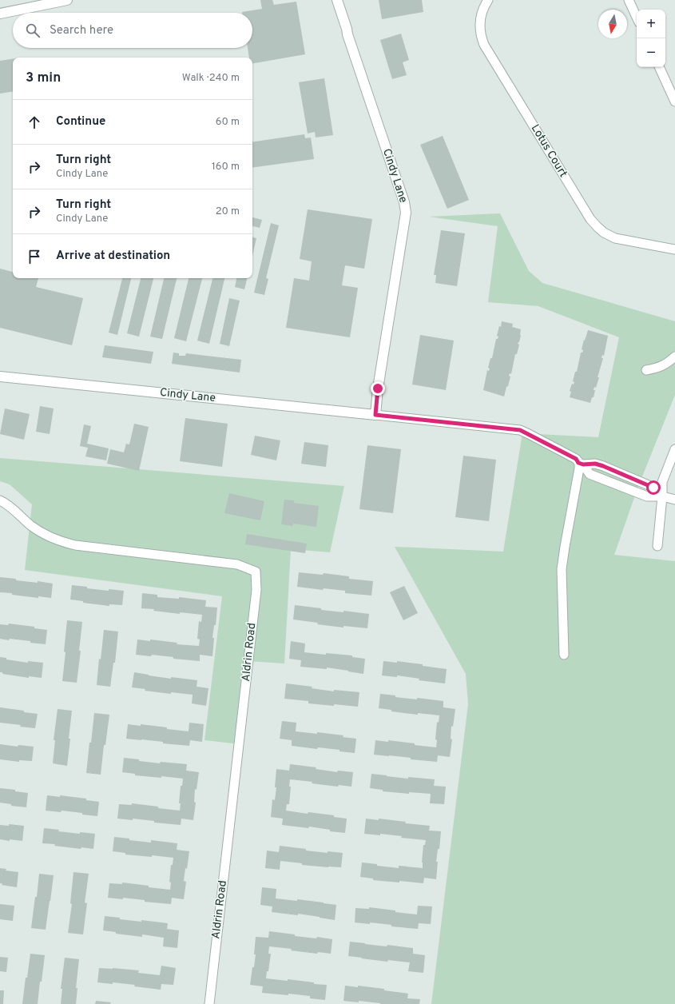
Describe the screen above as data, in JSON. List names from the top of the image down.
{
  "streets": {
    "street": ["Lotus Court", "Cindy Lane", "Aldrin Road"]
  },
  "north": "bottom",
  "page": {
    "map_buttons": ["+", "−"],
    "search": "Search here",
    "heading": ["3 min", "Walk · 240 m"],
    "list": [
      ["Continue", "60 m"],
      ["Turn right", "Cindy Lane", "160 m"],
      ["Turn right", "Cindy Lane", "20 m"],
      "Arrive at destination"
    ]
  }
}
